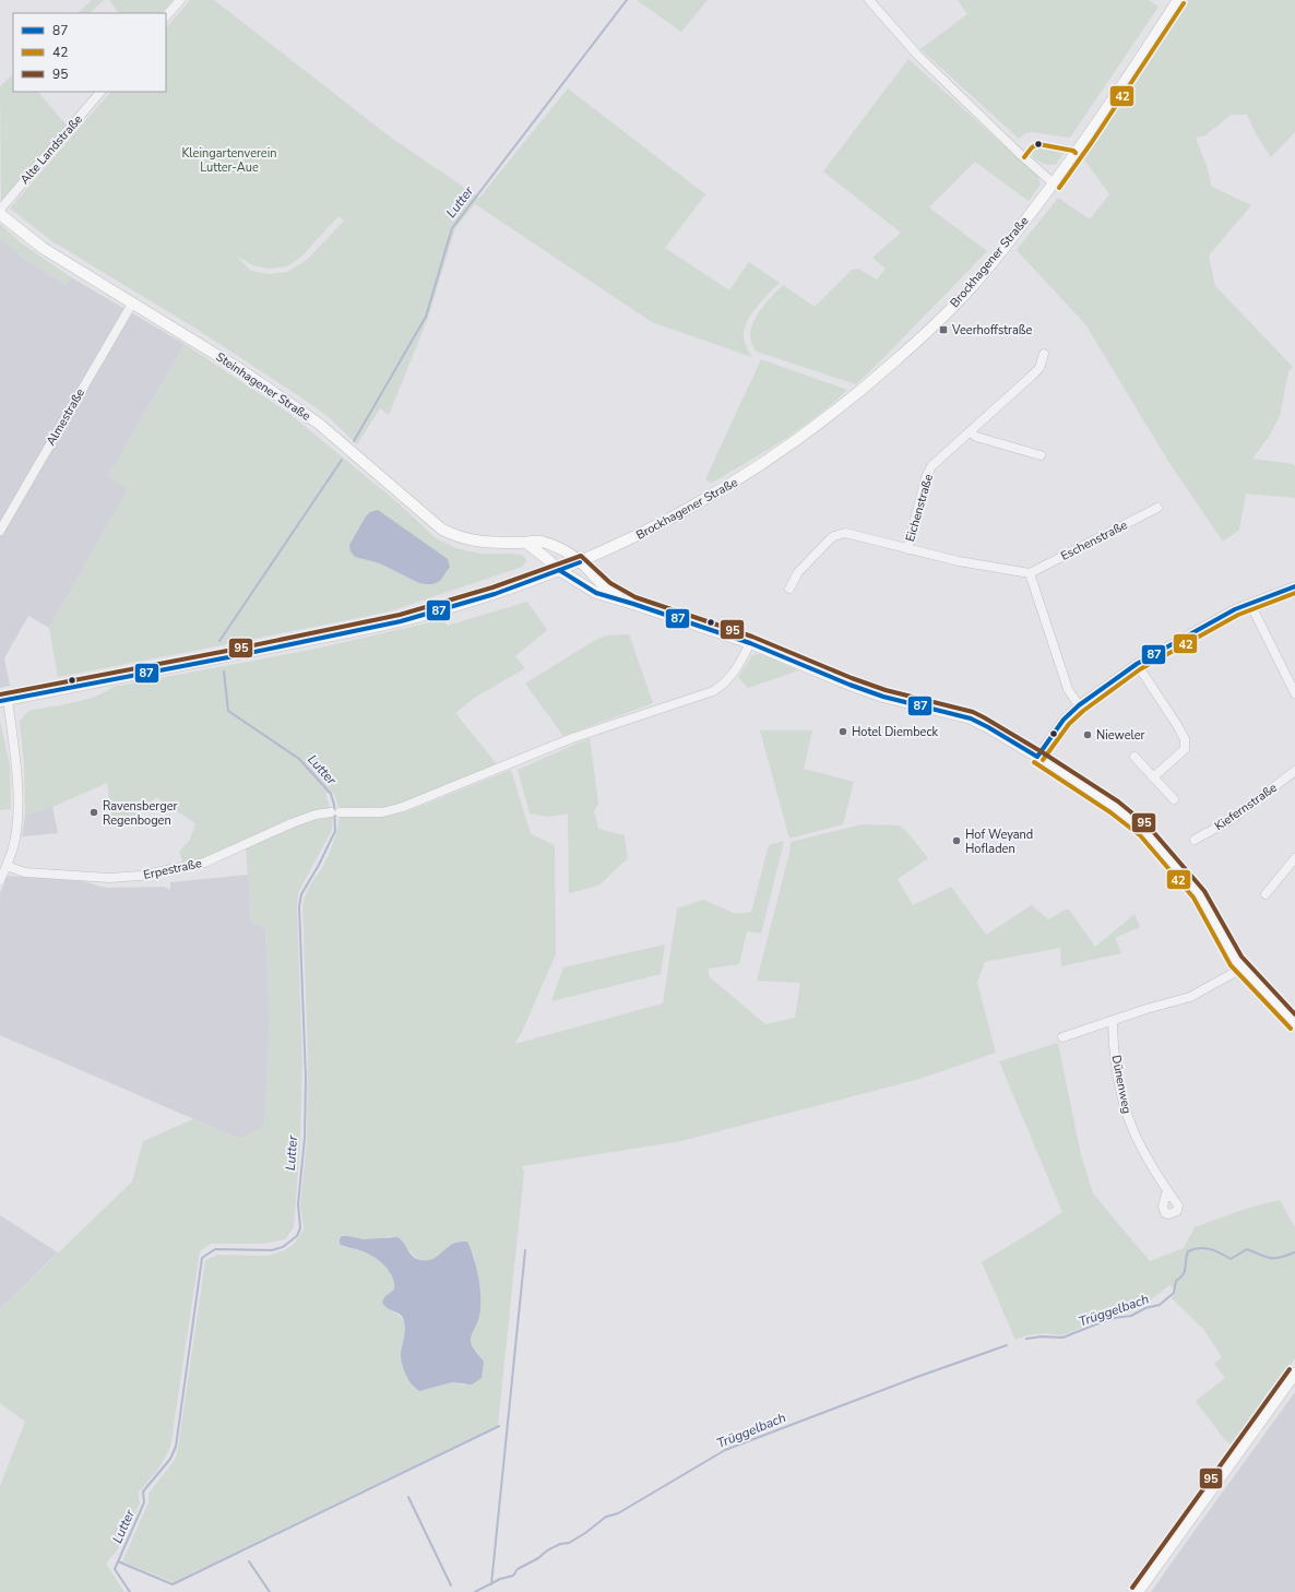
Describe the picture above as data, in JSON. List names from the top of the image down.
{
  "streets": {
    "main road": ["Brockhagener Straße", "Steinhagener Straße"],
    "street": [
      "Alte Landstraße",
      "Almestraße",
      "Eichenstraße",
      "Eschenstraße",
      "Kiefernstraße",
      "Erpestraße",
      "Dünenweg"
    ]
  },
  "crossings": [
    ["Brockhagener Straße", "Steinhagener Straße"],
    ["Steinhagener Straße", "Almestraße"],
    ["Steinhagener Straße", "Erpestraße"]
  ],
  "water": ["Lutter", "Trüggelbach"],
  "parks": ["Kleingartenverein Lutter-Aue"],
  "places": {
    "transit": ["Veerhoffstraße"],
    "other": [
      "Hotel Diembeck",
      "Nieweler",
      "Ravensberger Regenbogen",
      "Hof Weyand Hofladen"
    ]
  },
  "lines": ["transit line 42", "transit line 95", "transit line 87"],
  "legend": ["87", "42", "95"]
}
